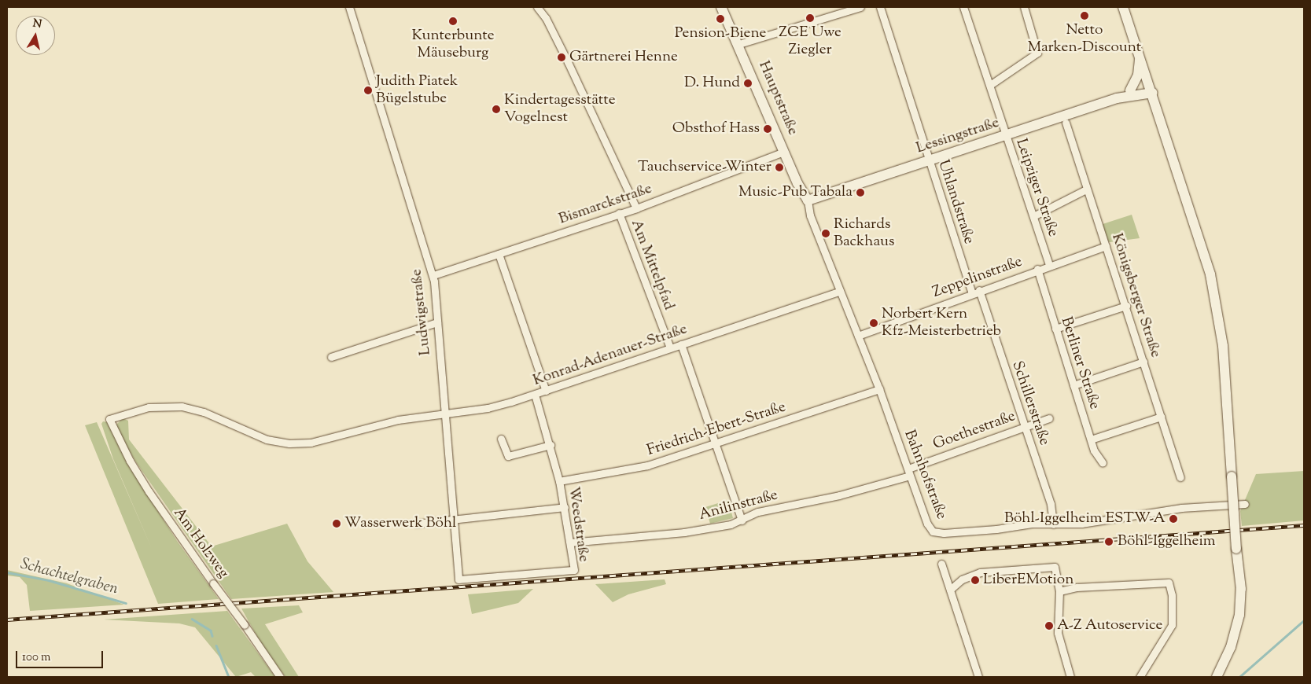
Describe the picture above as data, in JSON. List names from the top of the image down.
{
  "streets": {
    "main road": ["Hauptstraße", "Lessingstraße"],
    "street": [
      "Leipziger Straße",
      "Uhlandstraße",
      "Bismarckstraße",
      "Am Mittelpfad",
      "Zeppelinstraße",
      "Königsberger Straße",
      "Ludwigstraße",
      "Konrad-Adenauer-Straße",
      "Berliner Straße",
      "Schillerstraße",
      "Friedrich-Ebert-Straße",
      "Goethestraße",
      "Bahnhofstraße",
      "Anilinstraße",
      "Weedstraße",
      "Am Holzweg"
    ]
  },
  "crossings": [
    ["Hauptstraße", "Lessingstraße"],
    ["Hauptstraße", "Bismarckstraße"],
    ["Hauptstraße", "Bahnhofstraße"],
    ["Lessingstraße", "Leipziger Straße"],
    ["Lessingstraße", "Uhlandstraße"],
    ["Lessingstraße", "Bahnhofstraße"],
    ["Leipziger Straße", "Zeppelinstraße"],
    ["Uhlandstraße", "Zeppelinstraße"],
    ["Uhlandstraße", "Schillerstraße"],
    ["Bismarckstraße", "Am Mittelpfad"],
    ["Bismarckstraße", "Ludwigstraße"],
    ["Am Mittelpfad", "Konrad-Adenauer-Straße"],
    ["Zeppelinstraße", "Königsberger Straße"],
    ["Zeppelinstraße", "Berliner Straße"],
    ["Zeppelinstraße", "Schillerstraße"],
    ["Zeppelinstraße", "Bahnhofstraße"],
    ["Ludwigstraße", "Konrad-Adenauer-Straße"],
    ["Ludwigstraße", "Weedstraße"],
    ["Konrad-Adenauer-Straße", "Bahnhofstraße"],
    ["Konrad-Adenauer-Straße", "Weedstraße"],
    ["Konrad-Adenauer-Straße", "Am Holzweg"],
    ["Schillerstraße", "Goethestraße"],
    ["Schillerstraße", "Bahnhofstraße"],
    ["Friedrich-Ebert-Straße", "Bahnhofstraße"],
    ["Friedrich-Ebert-Straße", "Weedstraße"],
    ["Goethestraße", "Bahnhofstraße"],
    ["Goethestraße", "Anilinstraße"],
    ["Bahnhofstraße", "Anilinstraße"],
    ["Anilinstraße", "Weedstraße"]
  ],
  "water": ["Schachtelgraben"],
  "places": [
    "Netto Marken-Discount",
    "ZCE Uwe Ziegler",
    "Pension-Biene",
    "Kunterbunte Mäuseburg",
    "Gärtnerei Henne",
    "D. Hund",
    "Judith Piatek Bügelstube",
    "Kindertagesstätte Vogelnest",
    "Obsthof Hass",
    "Tauchservice-Winter",
    "Music-Pub Tabala",
    "Richards Backhaus",
    "Norbert Kern Kfz-Meisterbetrieb",
    "Böhl-Iggelheim ESTW-A",
    "Wasserwerk Böhl",
    "Böhl-Iggelheim",
    "LiberEMotion",
    "A-Z Autoservice"
  ],
  "scale_bar": "100 m",
  "north": "top"
}
